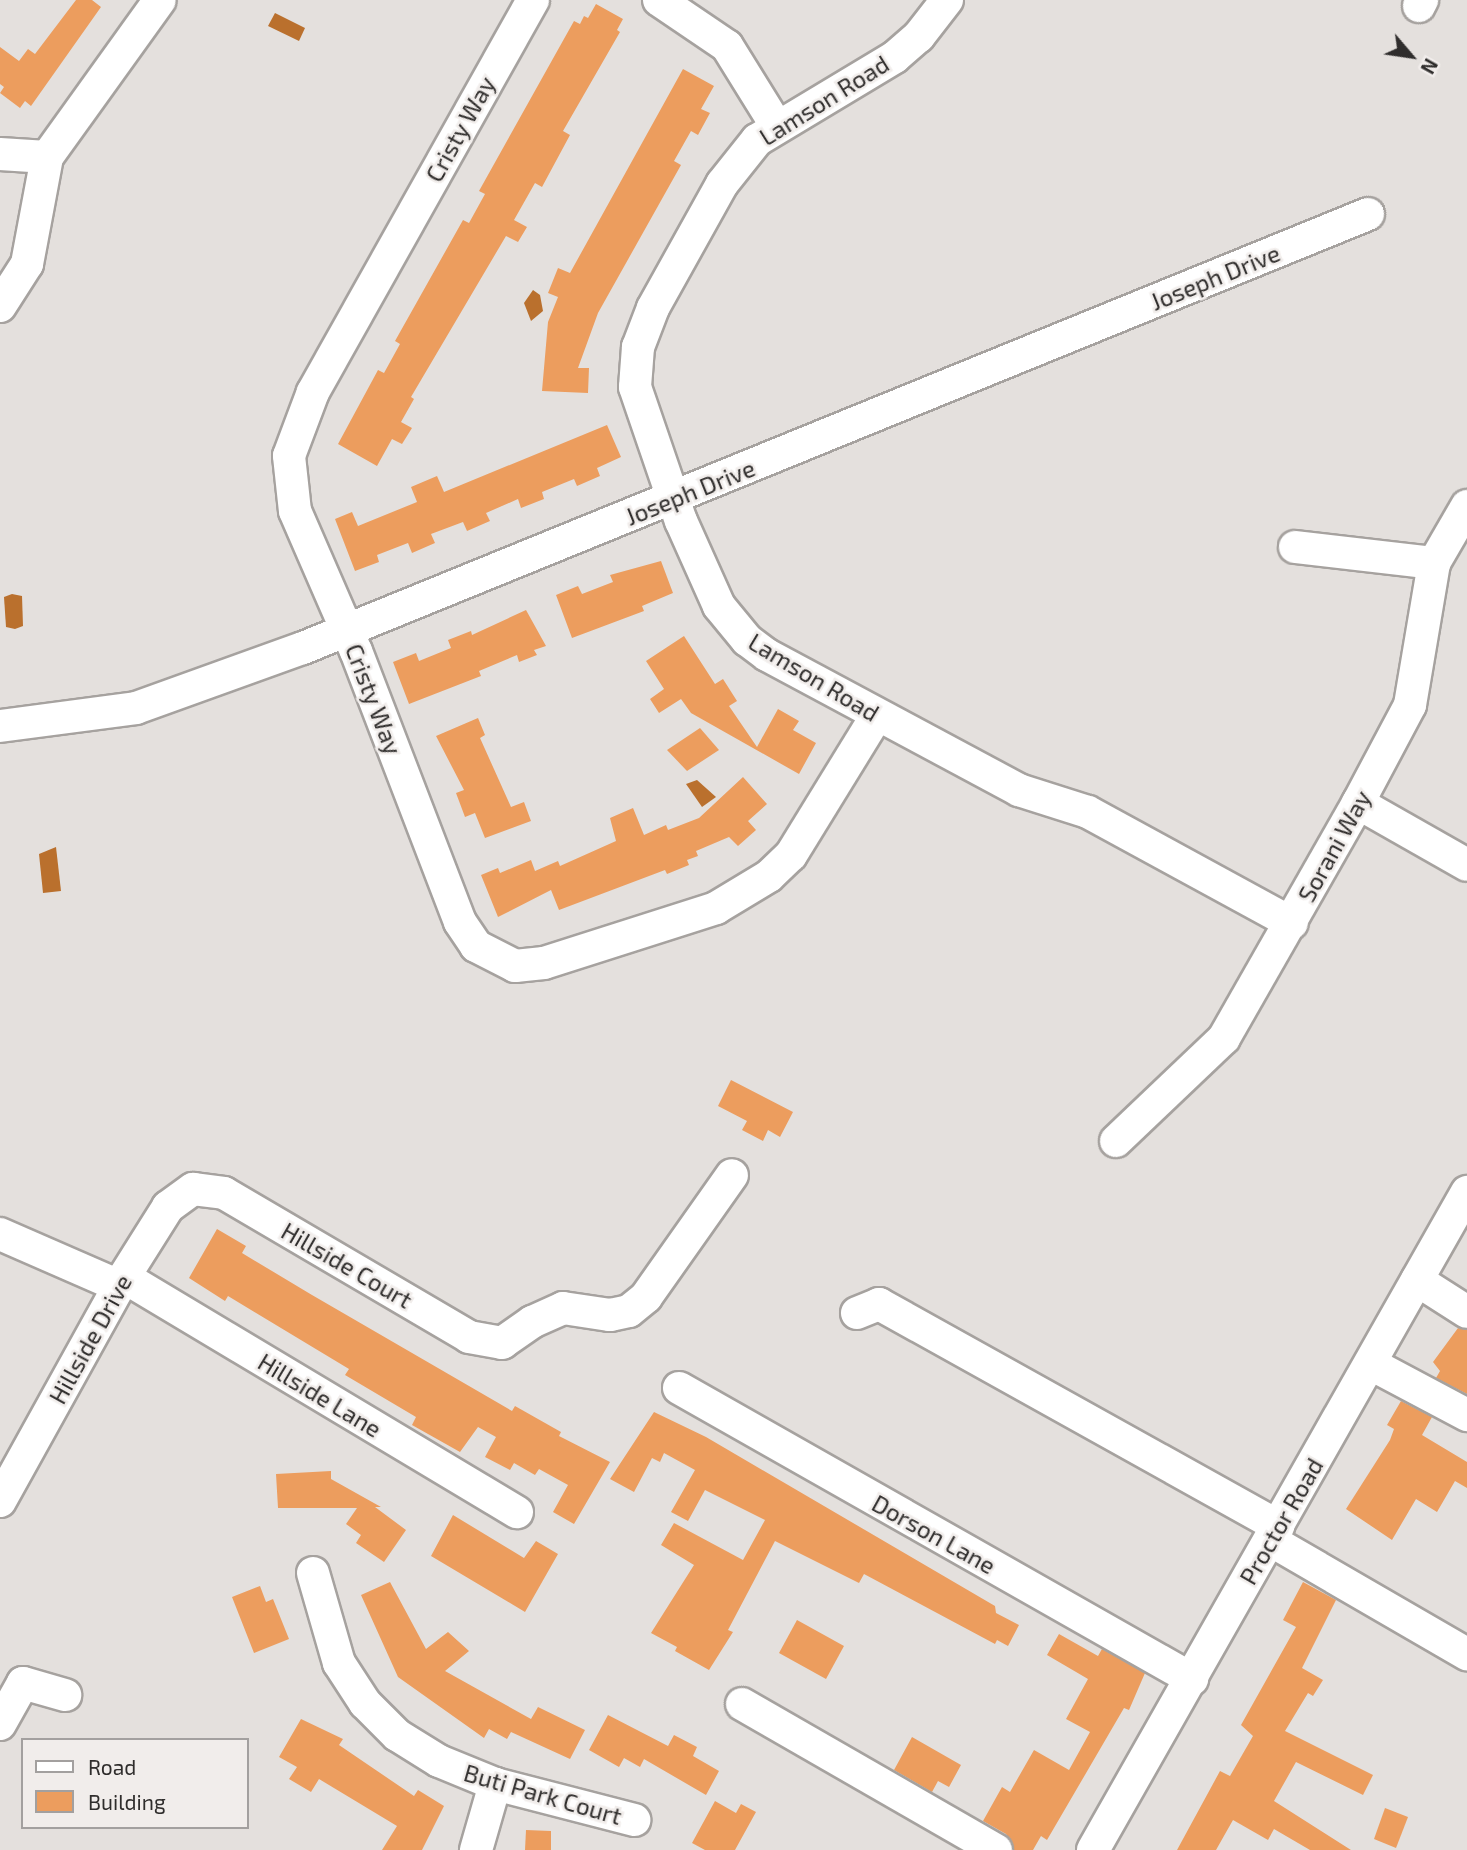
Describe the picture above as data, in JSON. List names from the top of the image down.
{
  "streets": {
    "street": [
      "Lamson Road",
      "Cristy Way",
      "Joseph Drive",
      "Sorani Way",
      "Hillside Court",
      "Hillside Drive",
      "Hillside Lane",
      "Proctor Road",
      "Dorson Lane",
      "Buti Park Court"
    ]
  },
  "crossings": [
    ["Lamson Road", "Cristy Way"],
    ["Lamson Road", "Joseph Drive"],
    ["Lamson Road", "Sorani Way"],
    ["Cristy Way", "Joseph Drive"],
    ["Hillside Court", "Hillside Drive"],
    ["Hillside Drive", "Hillside Lane"],
    ["Proctor Road", "Dorson Lane"]
  ],
  "legend": ["Road", "Building"],
  "north": "bottom right"
}
